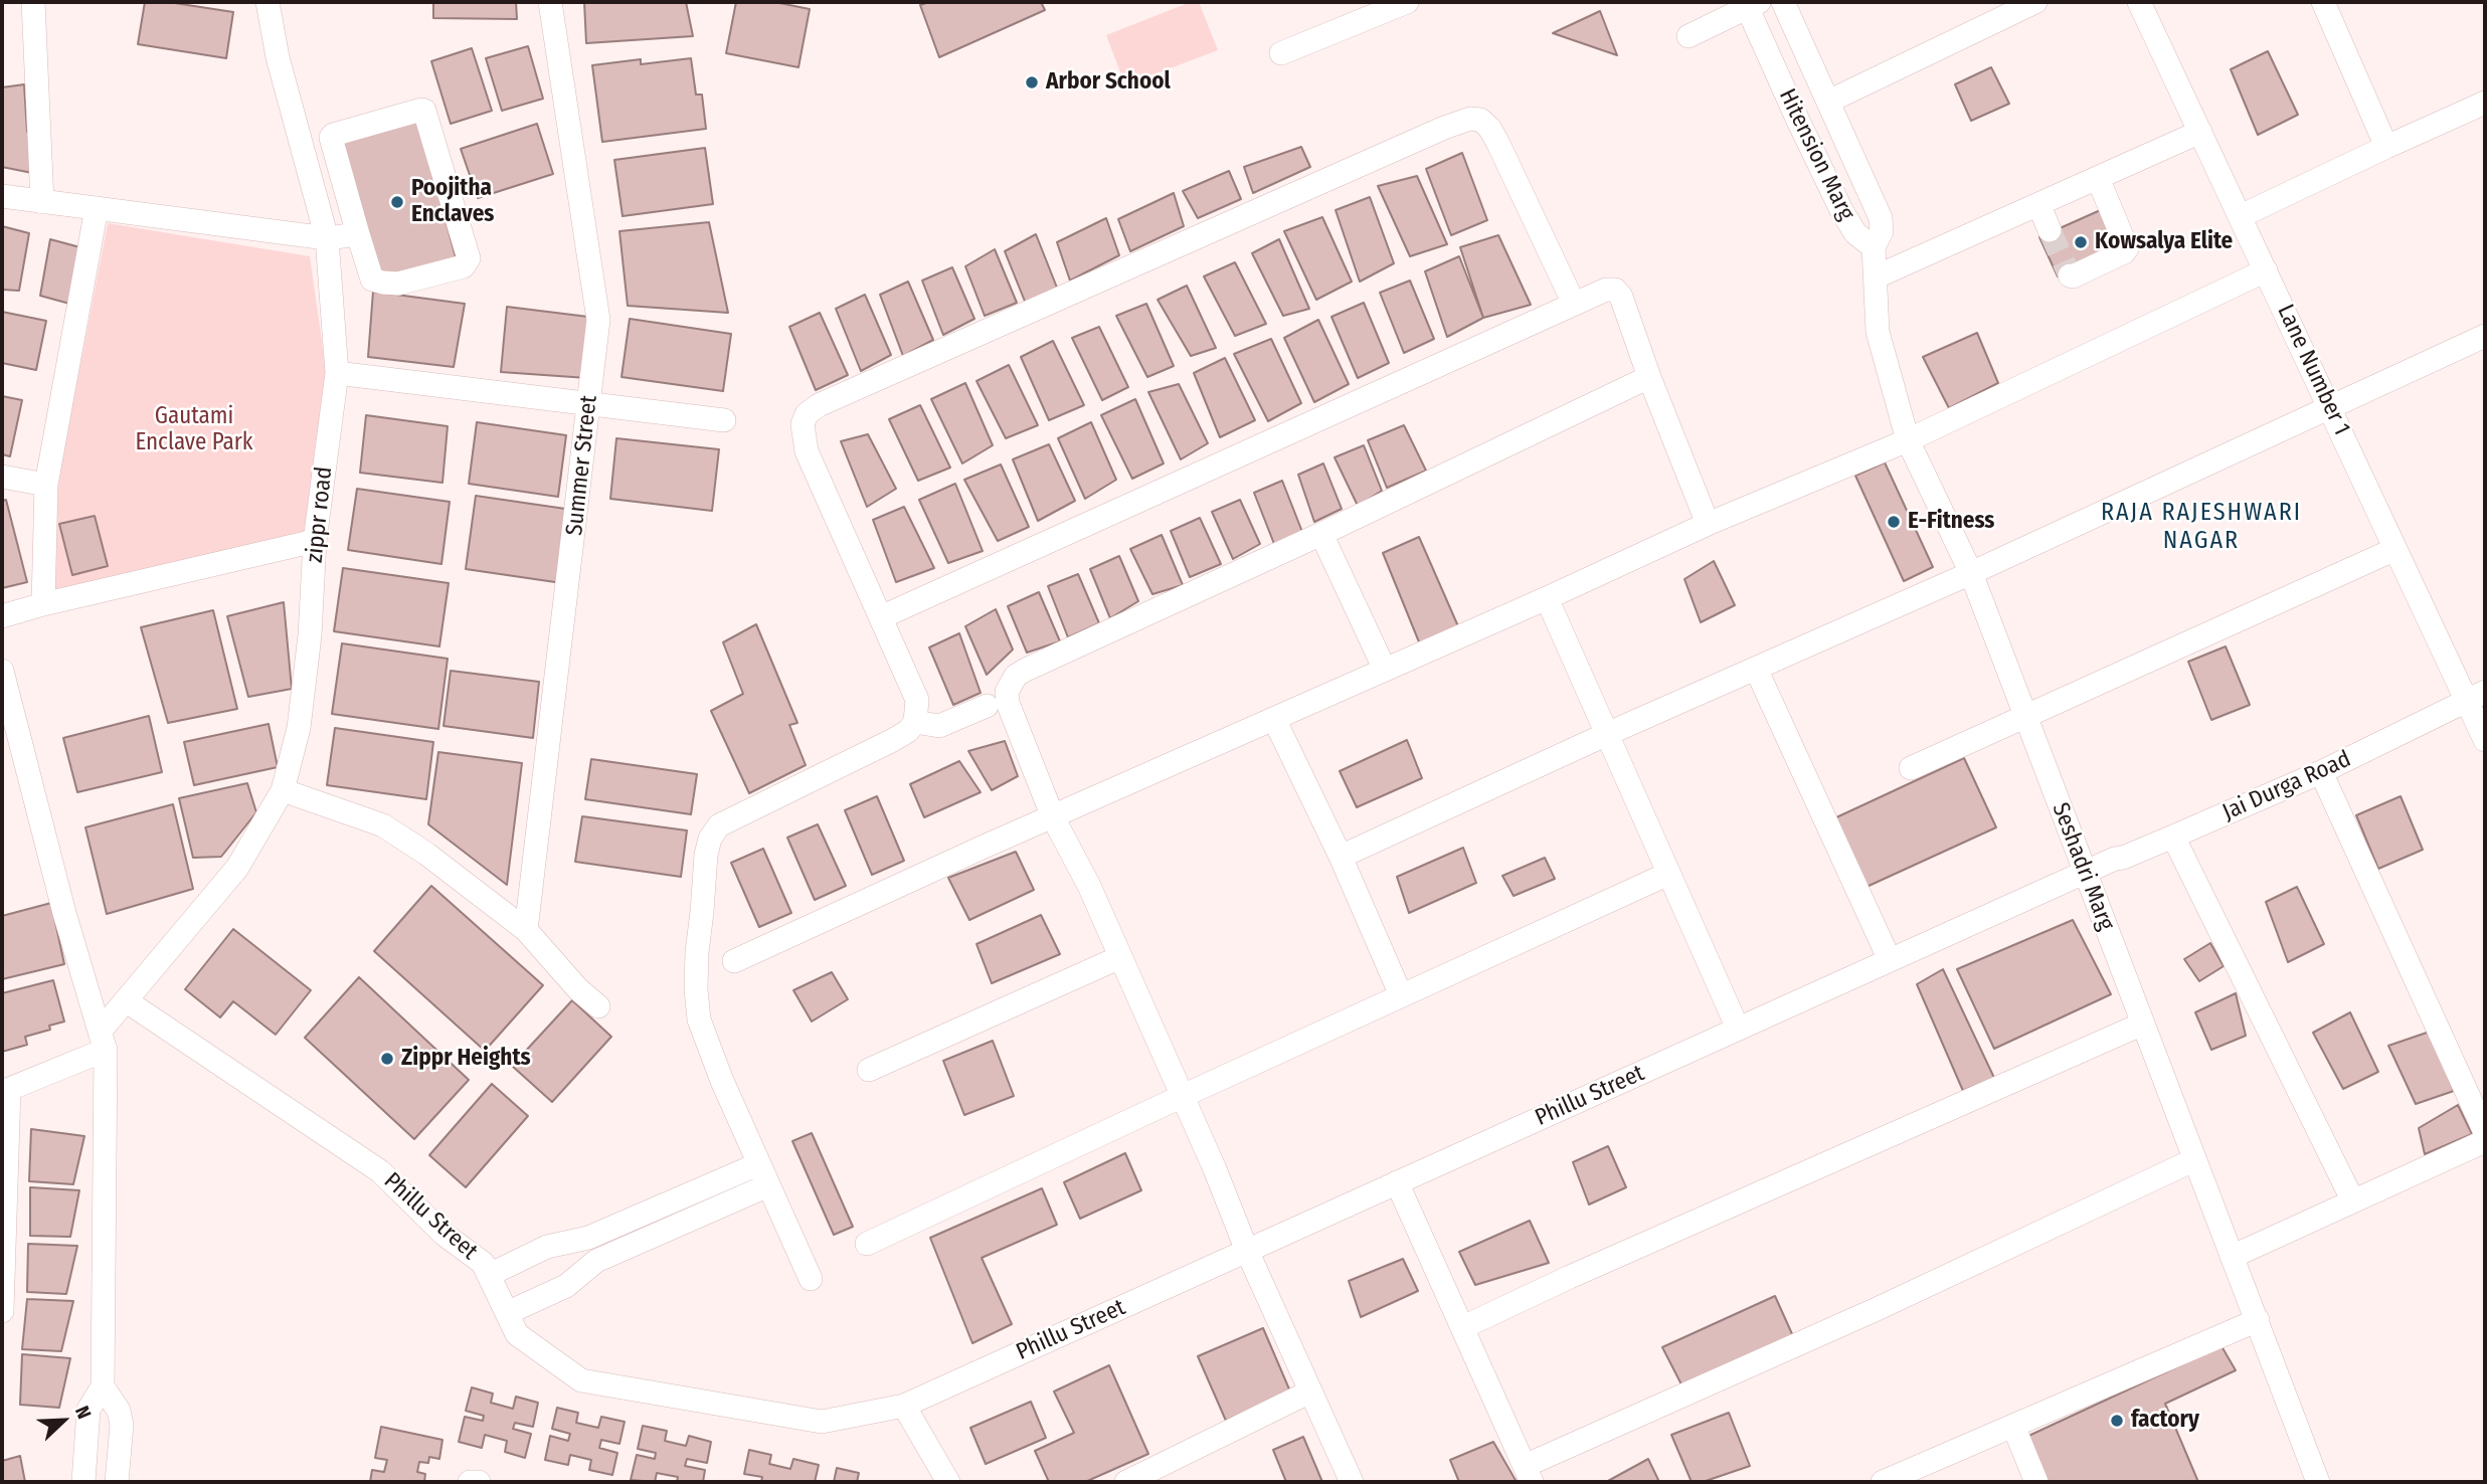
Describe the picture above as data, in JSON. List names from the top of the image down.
{
  "streets": {
    "street": [
      "Hitension Marg",
      "Lane Number 1",
      "Summer Street",
      "zippr road",
      "Jai Durga Road",
      "Seshadri Marg",
      "Phillu Street"
    ]
  },
  "crossings": [
    ["Hitension Marg", "Seshadri Marg"],
    ["Lane Number 1", "Jai Durga Road"],
    ["zippr road", "Phillu Street"],
    ["Jai Durga Road", "Seshadri Marg"],
    ["Jai Durga Road", "Phillu Street"],
    ["Seshadri Marg", "Phillu Street"]
  ],
  "districts": ["RAJA RAJESHWARI NAGAR"],
  "parks": ["Gautami Enclave Park"],
  "places": [
    "Arbor School",
    "Poojitha Enclaves",
    "Kowsalya Elite",
    "E-Fitness",
    "Zippr Heights",
    "factory"
  ],
  "north": "top right"
}
